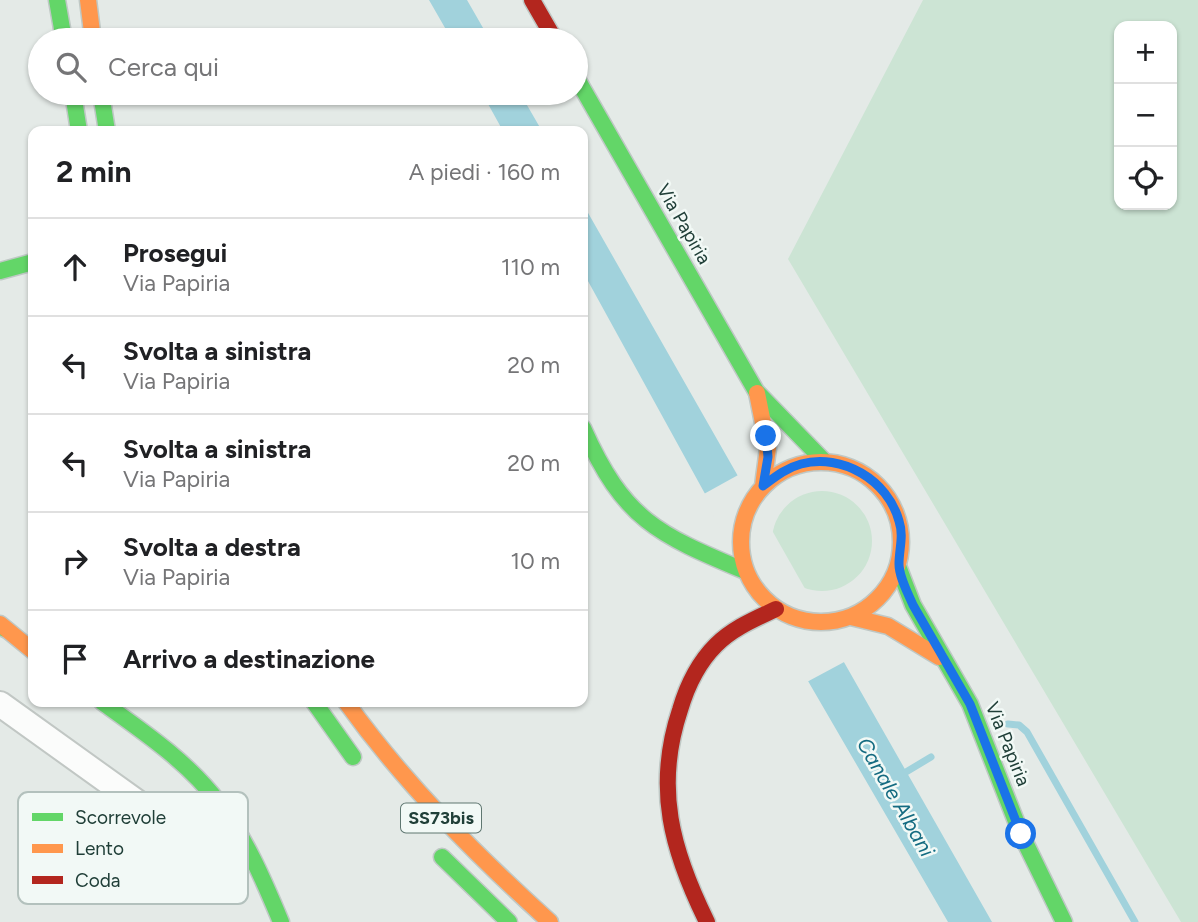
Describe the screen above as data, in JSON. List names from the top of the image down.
{
  "streets": {
    "main road": ["Via Papiria", "SS73bis"]
  },
  "water": ["Canale Albani"],
  "legend": ["Scorrevole", "Lento", "Coda"],
  "page": {
    "map_buttons": ["+", "−"],
    "search": "Cerca qui",
    "heading": ["2 min", "A piedi · 160 m"],
    "list": [
      ["Prosegui", "Via Papiria", "110 m"],
      ["Svolta a sinistra", "Via Papiria", "20 m"],
      ["Svolta a sinistra", "Via Papiria", "20 m"],
      ["Svolta a destra", "Via Papiria", "10 m"],
      "Arrivo a destinazione"
    ]
  }
}
